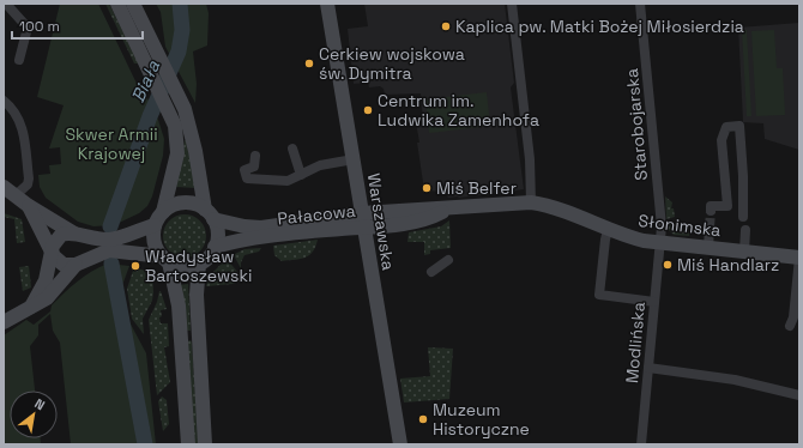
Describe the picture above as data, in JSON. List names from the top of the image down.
{
  "streets": {
    "street": [
      "Starobojarska",
      "Pałacowa",
      "Warszawska",
      "Słonimska",
      "Modlińska"
    ]
  },
  "crossings": [
    ["Starobojarska", "Słonimska"],
    ["Starobojarska", "Modlińska"],
    ["Pałacowa", "Warszawska"],
    ["Pałacowa", "Słonimska"],
    ["Słonimska", "Modlińska"]
  ],
  "water": ["Biała"],
  "parks": ["Skwer Armii Krajowej"],
  "places": [
    "Kaplica pw. Matki Bożej Miłosierdzia",
    "Cerkiew wojskowa św. Dymitra",
    "Centrum im. Ludwika Zamenhofa",
    "Miś Belfer",
    "Miś Handlarz",
    "Władysław Bartoszewski",
    "Muzeum Historyczne"
  ],
  "scale_bar": "100 m",
  "north": "top right"
}
